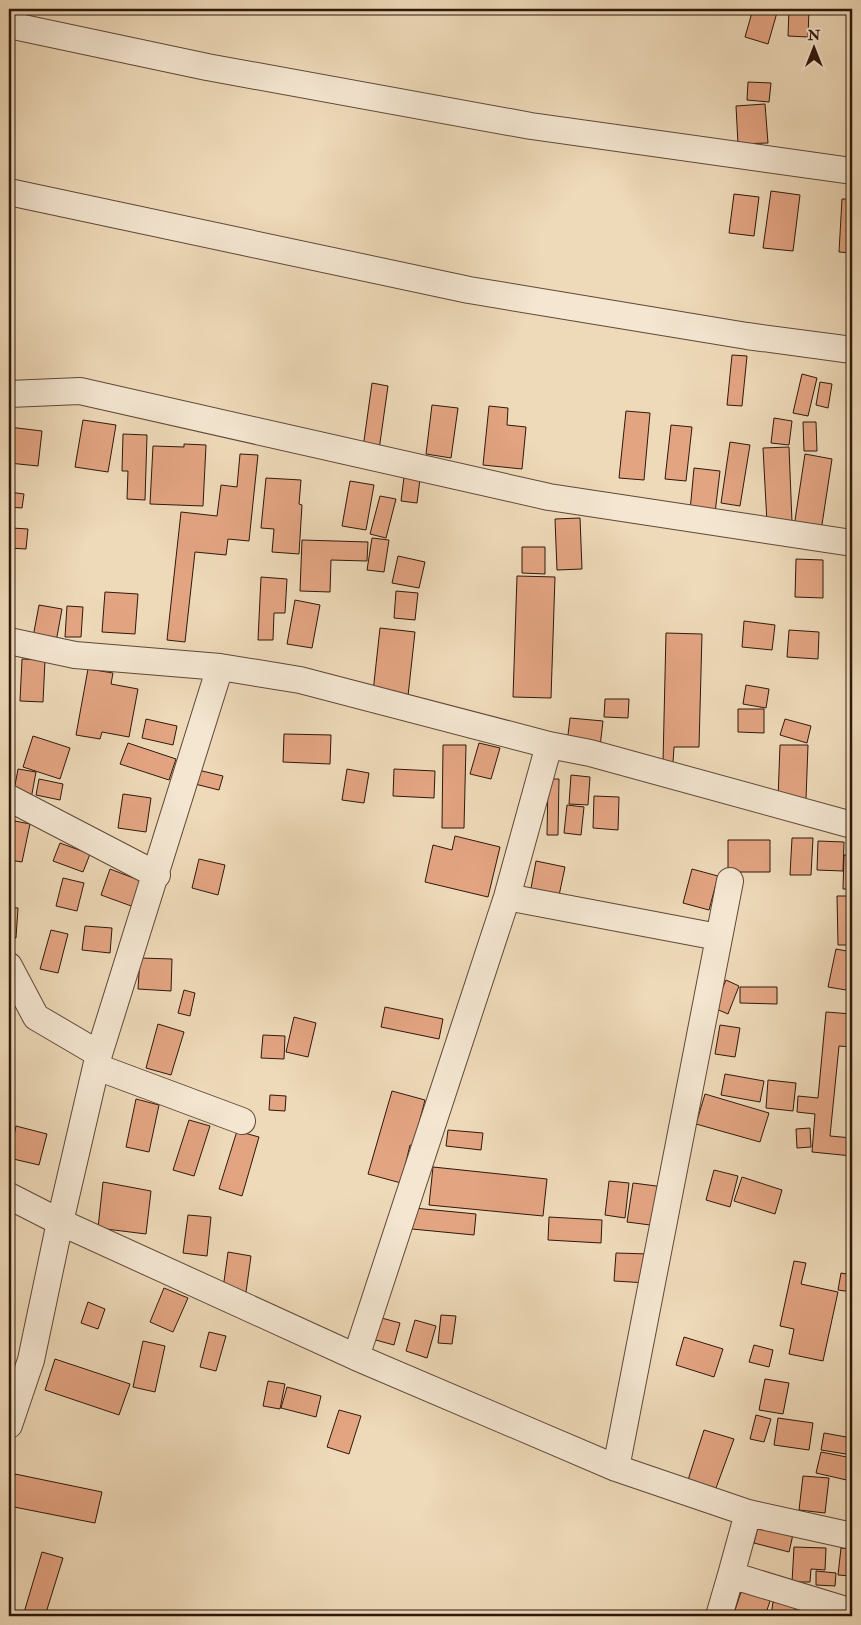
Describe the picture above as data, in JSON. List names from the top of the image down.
{
  "north": "top"
}
